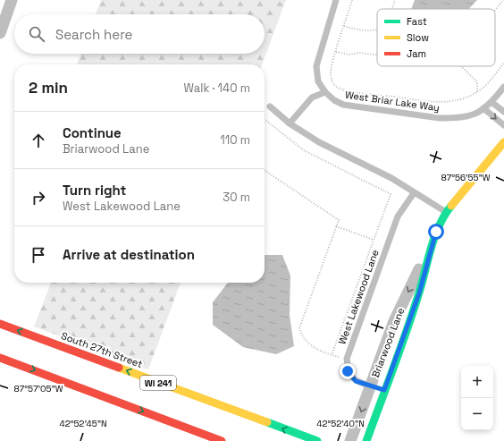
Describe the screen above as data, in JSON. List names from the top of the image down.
{
  "streets": {
    "main road": ["Briarwood Lane", "South 27th Street", "WI 241"],
    "lane": ["West Briar Lake Way", "West Lakewood Lane"]
  },
  "crossings": [
    ["West Lakewood Lane", "Briarwood Lane"]
  ],
  "legend": ["Fast", "Slow", "Jam"],
  "page": {
    "search": "Search here",
    "heading": ["2 min", "Walk · 140 m"],
    "list": [
      ["Continue", "Briarwood Lane", "110 m"],
      ["Turn right", "West Lakewood Lane", "30 m"],
      "Arrive at destination"
    ],
    "map_buttons": ["+", "−"]
  },
  "coordinates": [
    "87°56'55\"W",
    "87°57'05\"W",
    "42°52'45\"N",
    "42°52'40\"N"
  ]
}
